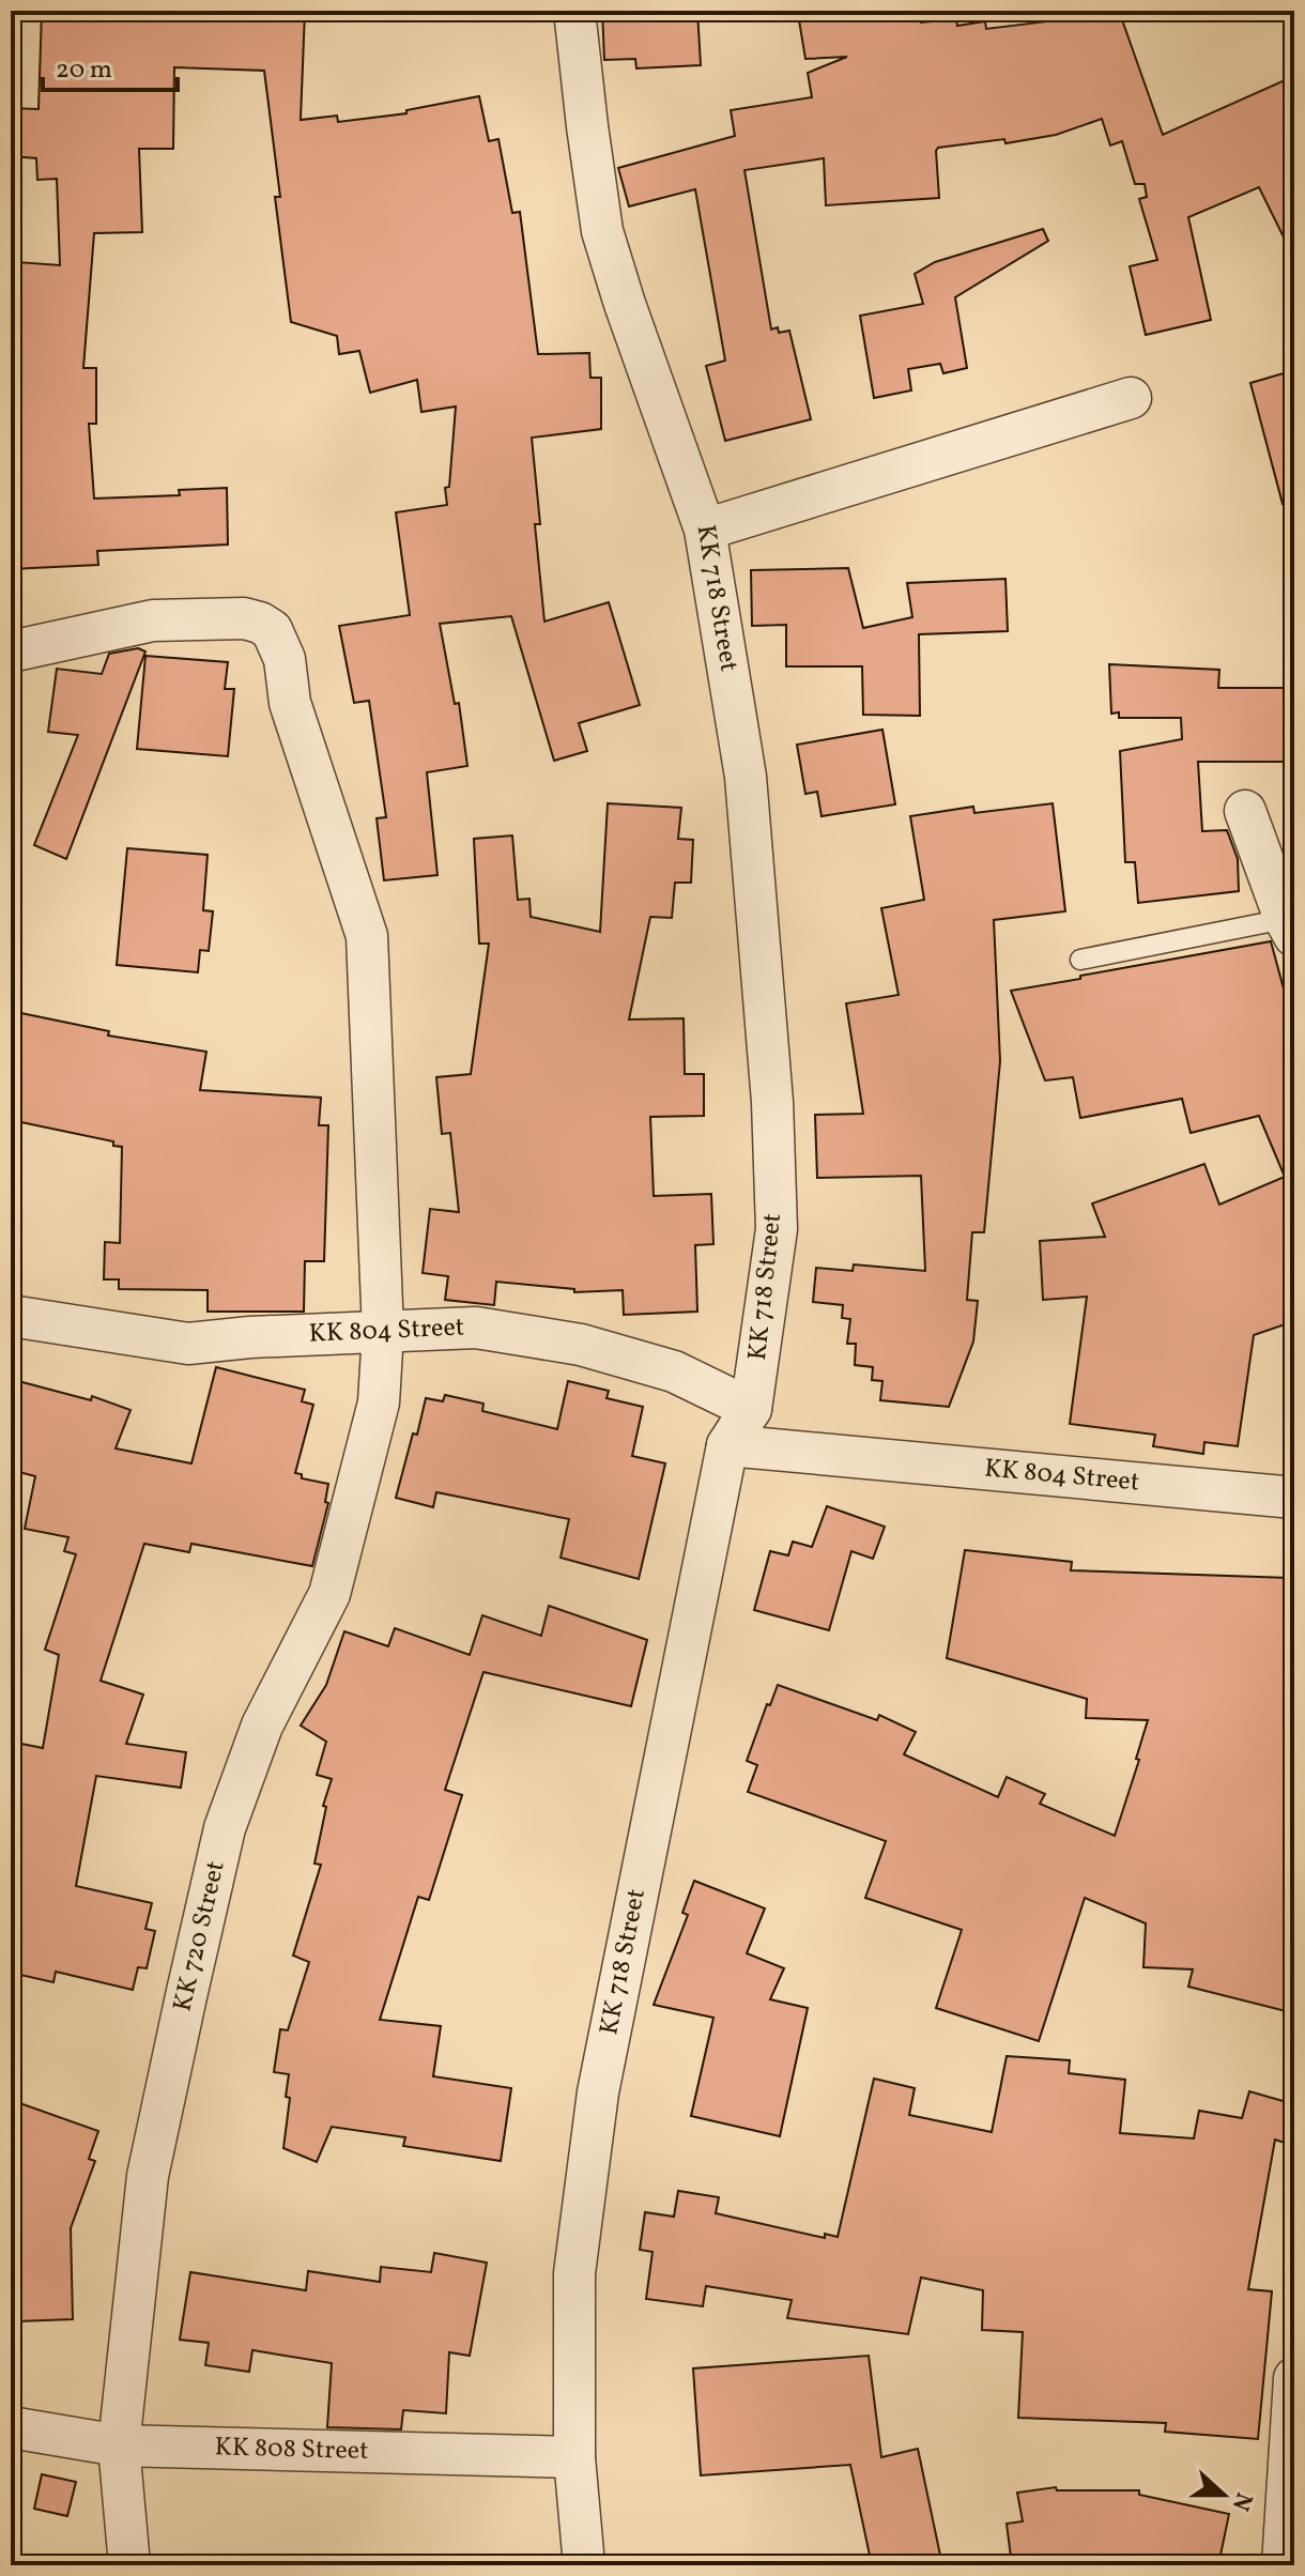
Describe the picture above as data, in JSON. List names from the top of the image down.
{
  "streets": {
    "street": [
      "KK 718 Street",
      "KK 804 Street",
      "KK 720 Street",
      "KK 808 Street"
    ]
  },
  "crossings": [
    ["KK 718 Street", "KK 804 Street"],
    ["KK 718 Street", "KK 808 Street"],
    ["KK 804 Street", "KK 720 Street"],
    ["KK 720 Street", "KK 808 Street"]
  ],
  "scale_bar": "20 m",
  "north": "right"
}
